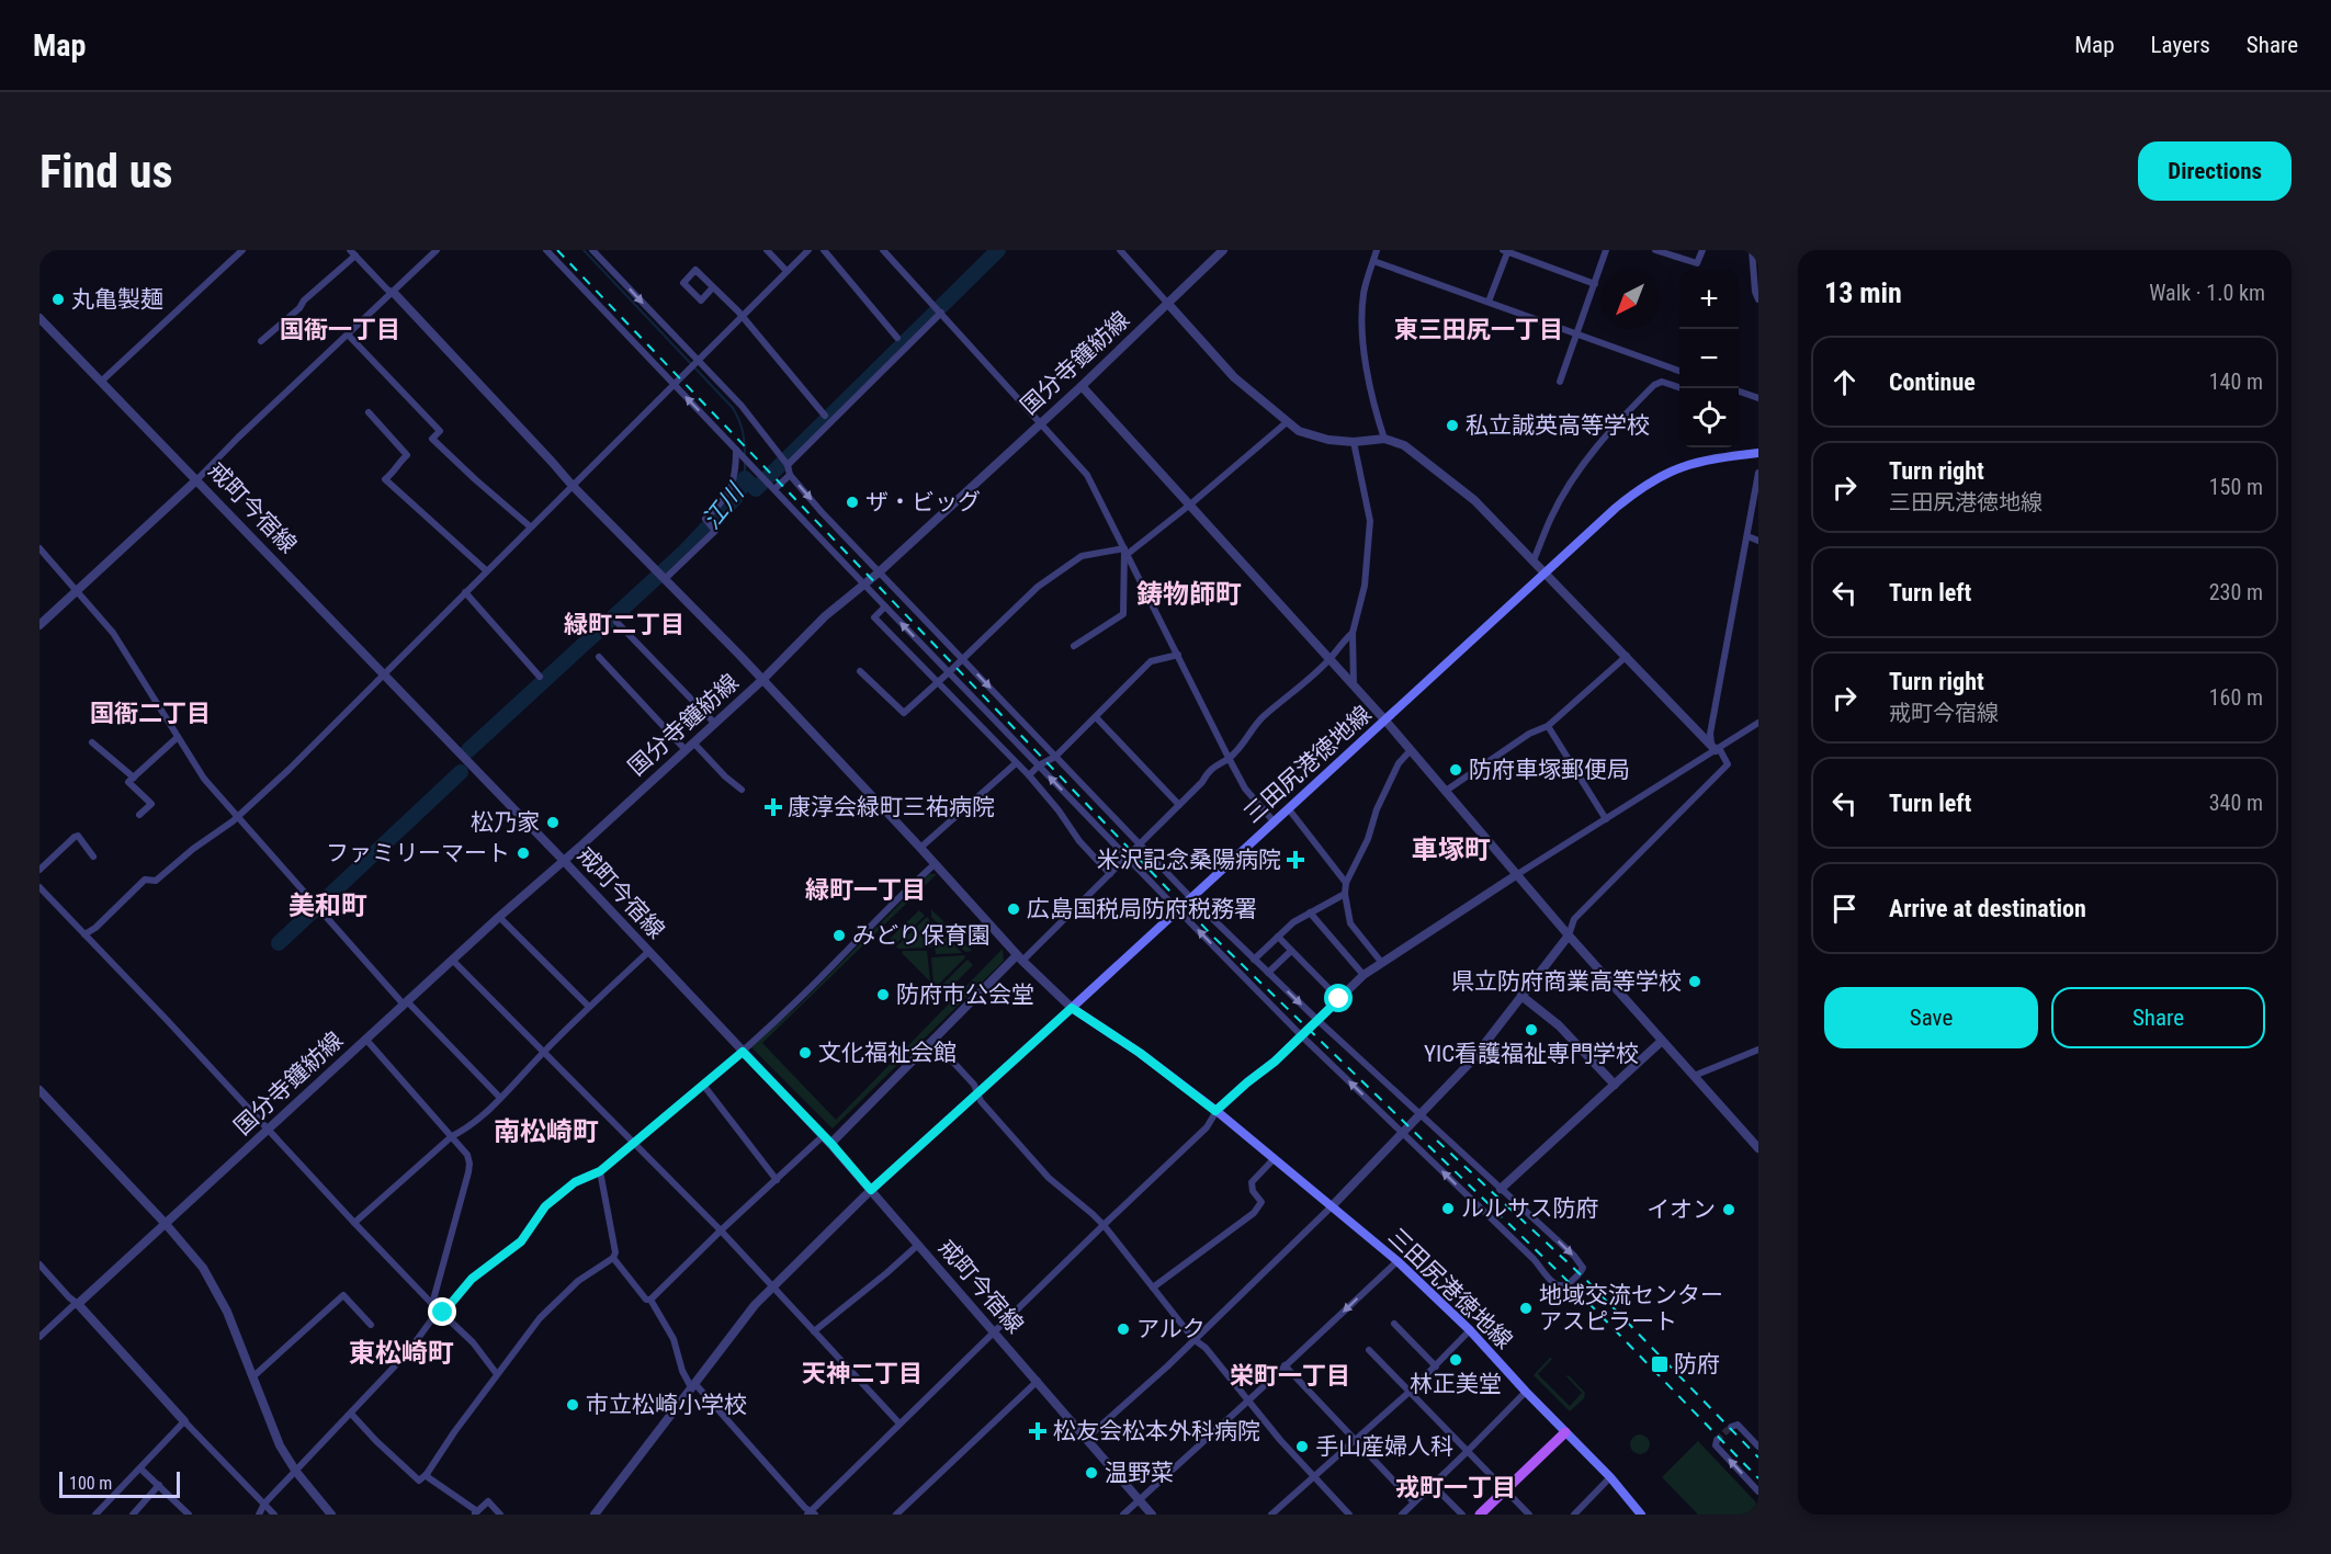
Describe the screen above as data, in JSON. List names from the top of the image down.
{
  "streets": {
    "main road": ["三田尻港徳地線"],
    "street": ["国分寺鐘紡線", "戒町今宿線"]
  },
  "crossings": [
    ["国分寺鐘紡線", "戒町今宿線"]
  ],
  "districts": [
    "国衙一丁目",
    "東三田尻一丁目",
    "鋳物師町",
    "緑町二丁目",
    "国衙二丁目",
    "車塚町",
    "緑町一丁目",
    "美和町",
    "南松崎町",
    "東松崎町",
    "天神二丁目",
    "栄町一丁目",
    "戎町一丁目"
  ],
  "water": ["江川"],
  "places": {
    "other": [
      "丸亀製麺",
      "私立誠英高等学校",
      "ザ・ビッグ",
      "防府車塚郵便局",
      "松乃家",
      "ファミリーマート",
      "広島国税局防府税務署",
      "みどり保育園",
      "県立防府商業高等学校",
      "防府市公会堂",
      "YIC看護福祉専門学校",
      "文化福祉会館",
      "ルルサス防府",
      "イオン",
      "地域交流センター アスピラート",
      "アルク",
      "林正美堂",
      "市立松崎小学校",
      "手山産婦人科",
      "温野菜"
    ],
    "health": ["康淳会緑町三祐病院", "米沢記念桑陽病院", "松友会松本外科病院"],
    "transit": ["防府"]
  },
  "scale_bar": "100 m",
  "north": "bottom left",
  "page": {
    "header": "Map",
    "nav": ["Map", "Layers", "Share"],
    "buttons": [
      "Directions",
      ["Save", "Share"]
    ],
    "title": "Find us",
    "heading": ["13 min", "Walk · 1.0 km"],
    "map_buttons": ["+", "−"],
    "list": [
      ["Continue", "140 m"],
      ["Turn right", "三田尻港徳地線", "150 m"],
      ["Turn left", "230 m"],
      ["Turn right", "戒町今宿線", "160 m"],
      ["Turn left", "340 m"],
      "Arrive at destination"
    ],
    "scale": "100 m"
  }
}
